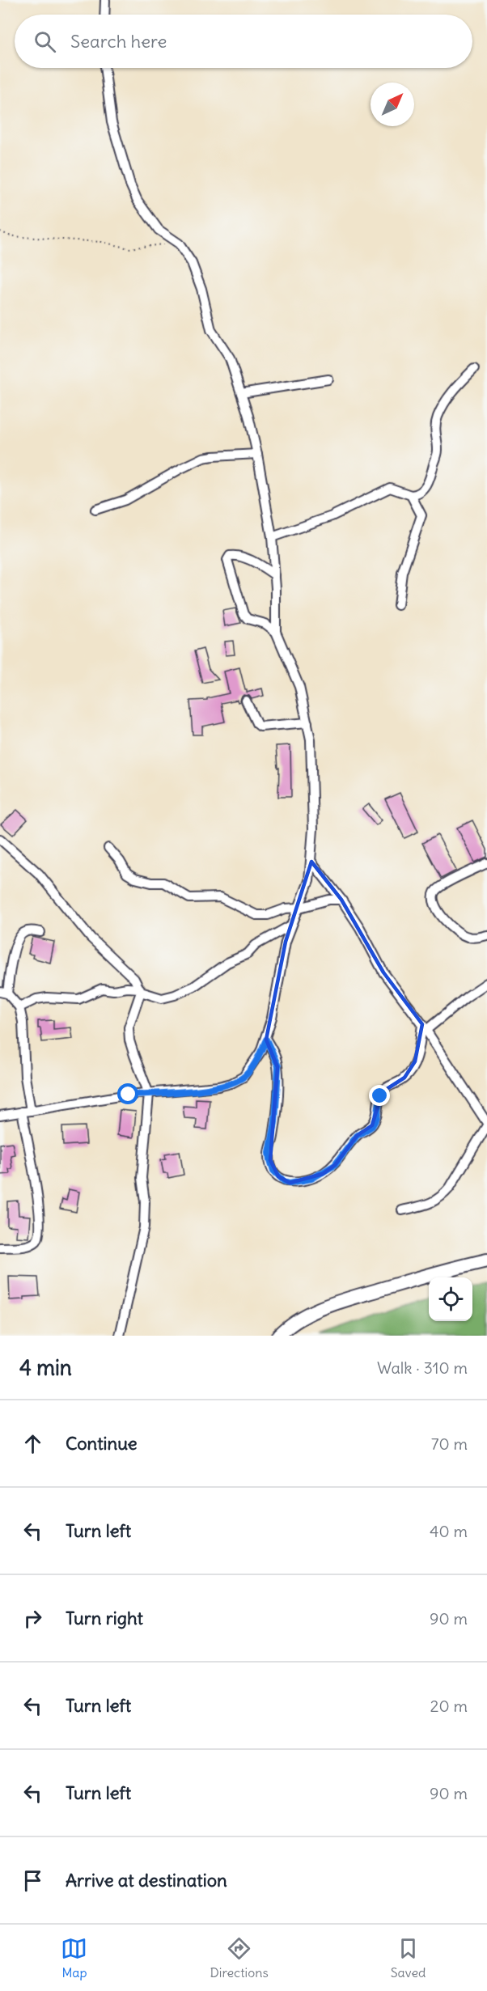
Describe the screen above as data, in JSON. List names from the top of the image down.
{
  "north": "top right",
  "page": {
    "search": "Search here",
    "heading": ["4 min", "Walk · 310 m"],
    "list": [
      ["Continue", "70 m"],
      ["Turn left", "40 m"],
      ["Turn right", "90 m"],
      ["Turn left", "20 m"],
      ["Turn left", "90 m"],
      "Arrive at destination"
    ],
    "nav": ["Map", "Directions", "Saved"]
  }
}
